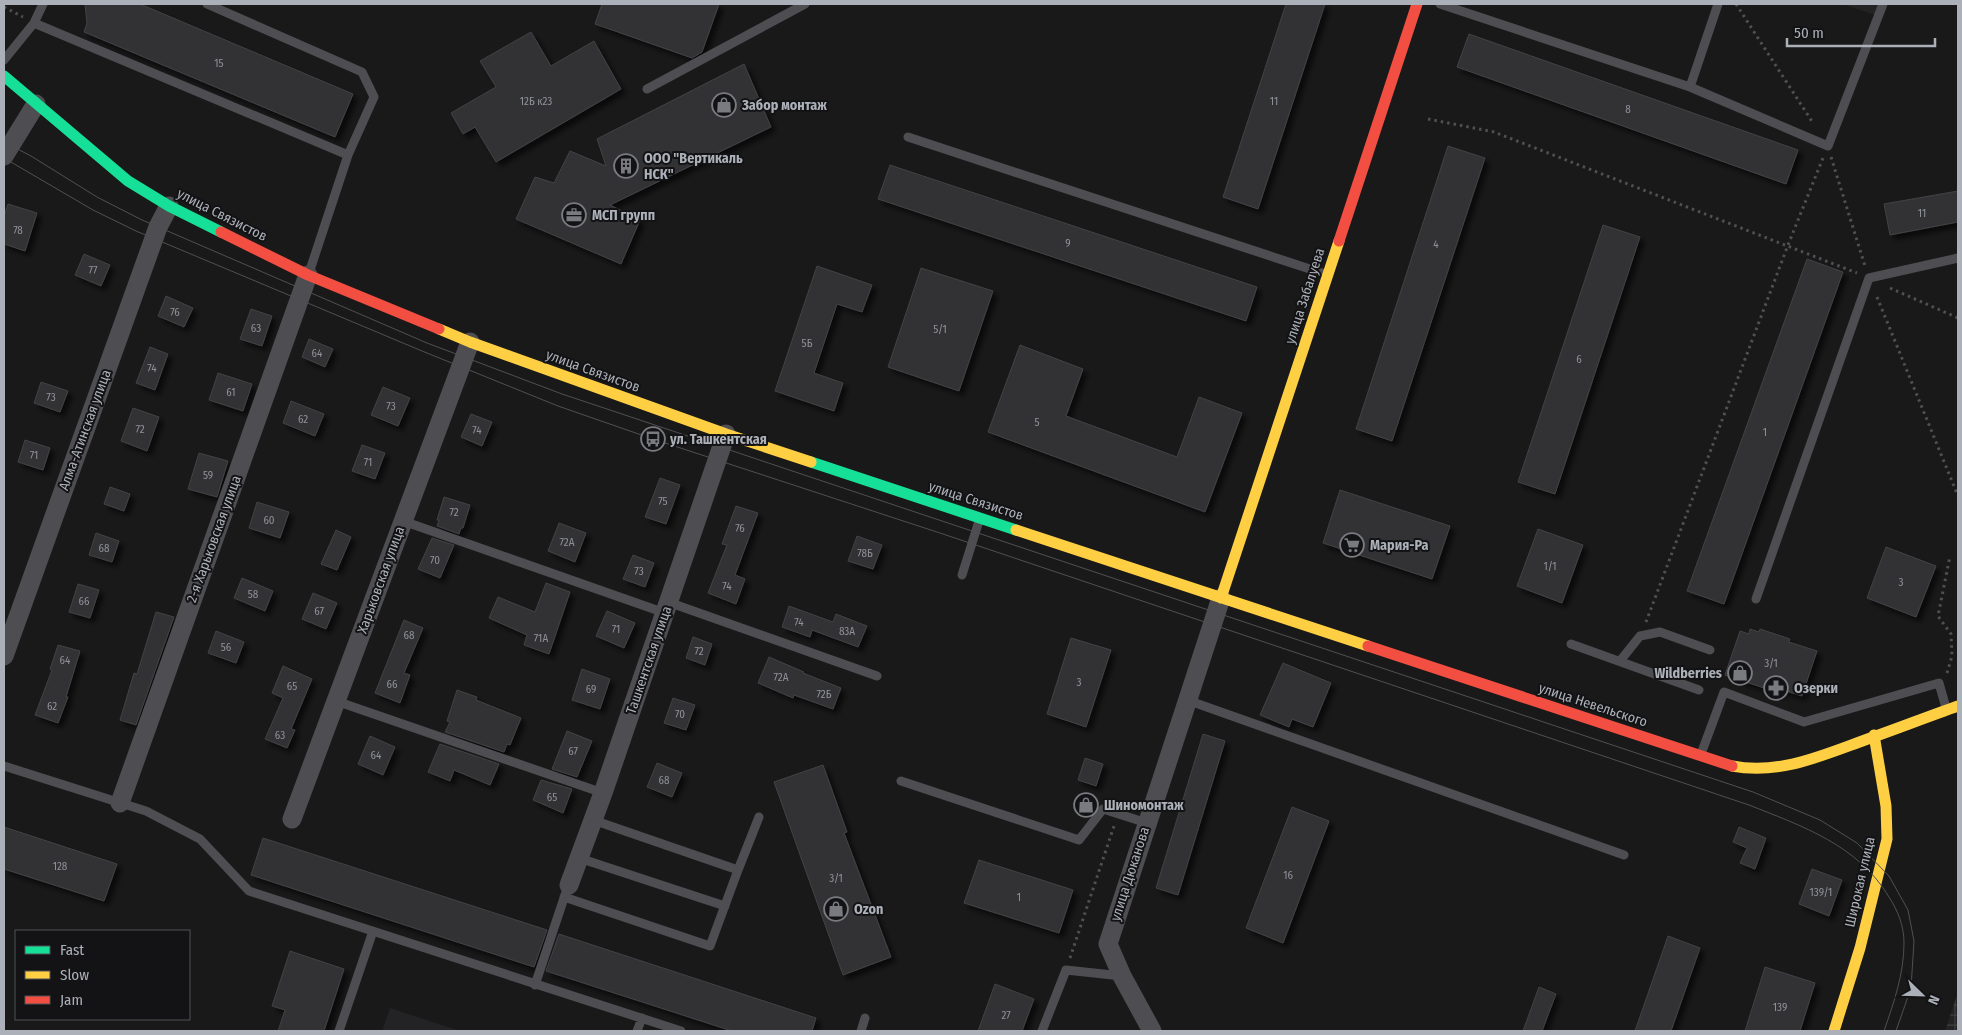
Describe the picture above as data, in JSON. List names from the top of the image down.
{
  "streets": {
    "street": [
      "улица Связистов",
      "улица Забалуева",
      "Алма-Атинская улица",
      "2-я Харьковская улица",
      "Харьковская улица",
      "Ташкентская улица",
      "улица Невельского",
      "улица Дюканова",
      "Широкая улица"
    ]
  },
  "crossings": [
    ["улица Связистов", "улица Забалуева"],
    ["улица Связистов", "Алма-Атинская улица"],
    ["улица Связистов", "2-я Харьковская улица"],
    ["улица Связистов", "Харьковская улица"],
    ["улица Связистов", "Ташкентская улица"],
    ["улица Связистов", "улица Невельского"],
    ["улица Связистов", "улица Дюканова"],
    ["улица Забалуева", "улица Невельского"],
    ["улица Забалуева", "улица Дюканова"],
    ["улица Невельского", "улица Дюканова"],
    ["улица Невельского", "Широкая улица"]
  ],
  "places": {
    "shop": [
      "Забор монтаж",
      "Wildberries",
      "Шиномонтаж",
      "Ozon"
    ],
    "building": ["ООО \"Вертикаль НСК\""],
    "office": ["МСП групп"],
    "bus stop": ["ул. Ташкентская"],
    "supermarket": ["Мария-Ра"],
    "pharmacy": ["Озерки"]
  },
  "house_numbers": [
    "15",
    "12Б к23",
    "11",
    "8",
    "11",
    "78",
    "9",
    "4",
    "77",
    "76",
    "63",
    "5/1",
    "5Б",
    "64",
    "6",
    "74",
    "61",
    "73",
    "73",
    "62",
    "5",
    "72",
    "74",
    "1",
    "71",
    "71",
    "59",
    "75",
    "72",
    "60",
    "76",
    "72А",
    "68",
    "78Б",
    "70",
    "1/1",
    "73",
    "3",
    "74",
    "58",
    "66",
    "67",
    "74",
    "71",
    "83А",
    "68",
    "71А",
    "56",
    "72",
    "64",
    "3/1",
    "72А",
    "3",
    "66",
    "65",
    "69",
    "72Б",
    "62",
    "70",
    "63",
    "67",
    "64",
    "68",
    "65",
    "128",
    "16",
    "3/1",
    "139/1",
    "1",
    "139",
    "27"
  ],
  "legend": ["Fast", "Slow", "Jam"],
  "scale_bar": "50 m",
  "north": "bottom right"
}
